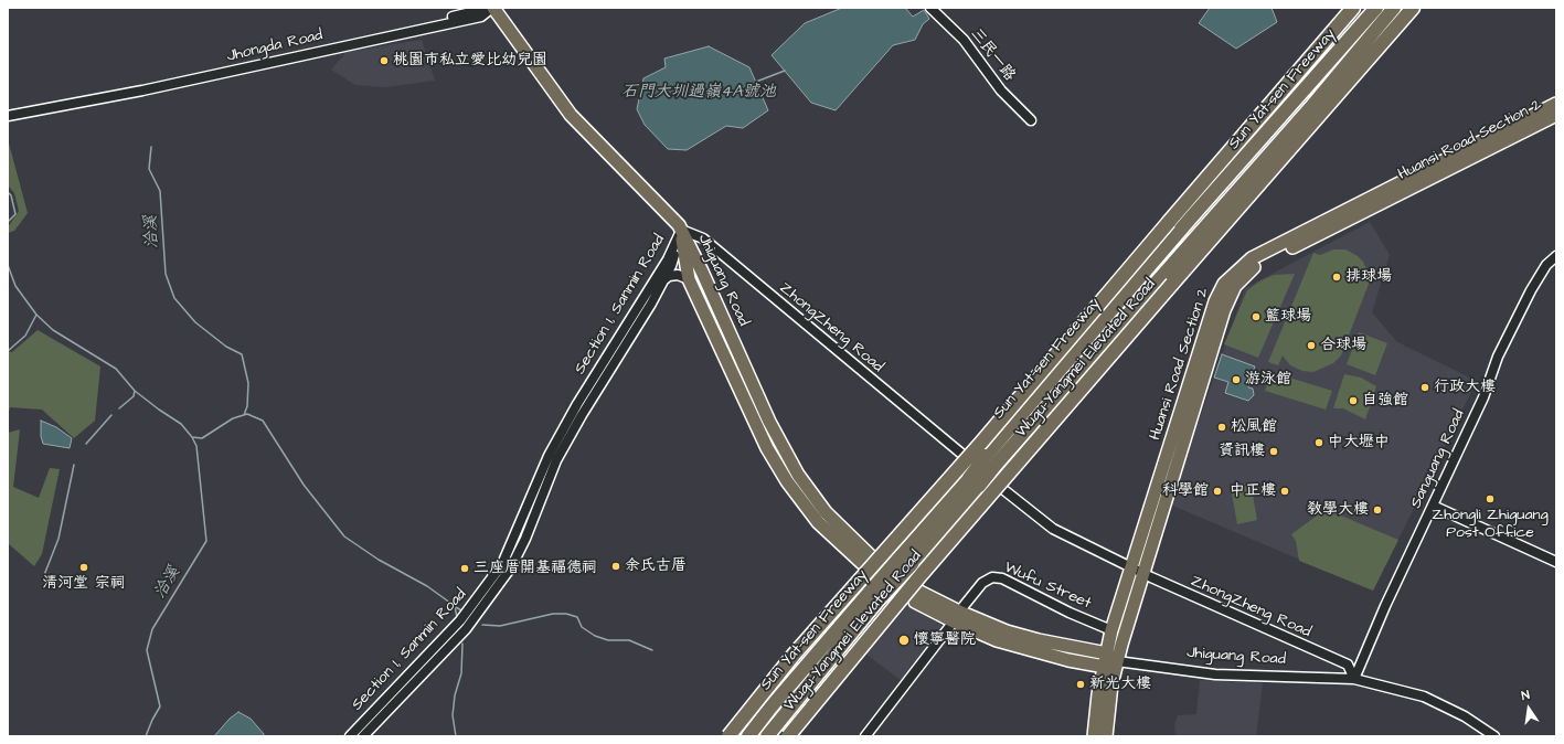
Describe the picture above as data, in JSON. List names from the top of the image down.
{
  "streets": {
    "highway": ["Sun Yat-sen Freeway", "Wugu-Yangmei Elevated Road"],
    "main road": ["Huansi Road Section 2", "Jhiguang Road"],
    "street": [
      "Jhongda Road",
      "三民一路",
      "Section 1, Sanmin Road",
      "ZhongZheng Road",
      "Sanguang Road",
      "Wufu Street"
    ]
  },
  "crossings": [
    ["Huansi Road Section 2", "Jhiguang Road"],
    ["Huansi Road Section 2", "ZhongZheng Road"],
    ["Huansi Road Section 2", "Wufu Street"],
    ["Jhiguang Road", "Section 1, Sanmin Road"],
    ["Jhiguang Road", "ZhongZheng Road"],
    ["Jhiguang Road", "Sanguang Road"],
    ["Section 1, Sanmin Road", "ZhongZheng Road"],
    ["ZhongZheng Road", "Sanguang Road"]
  ],
  "water": ["石門大圳過嶺4A號池", "洽溪"],
  "places": [
    "桃園市私立愛比幼兒園",
    "排球場",
    "籃球場",
    "合球場",
    "游泳館",
    "行政大樓",
    "自強館",
    "松風館",
    "中大壢中",
    "資訊樓",
    "科學館",
    "中正樓",
    "Zhongli Zhiguang Post Office",
    "教學大樓",
    "余氏古厝",
    "清河堂 宗祠",
    "三座厝開基福德祠",
    "懷寧醫院",
    "新光大樓"
  ],
  "north": "top"
}
